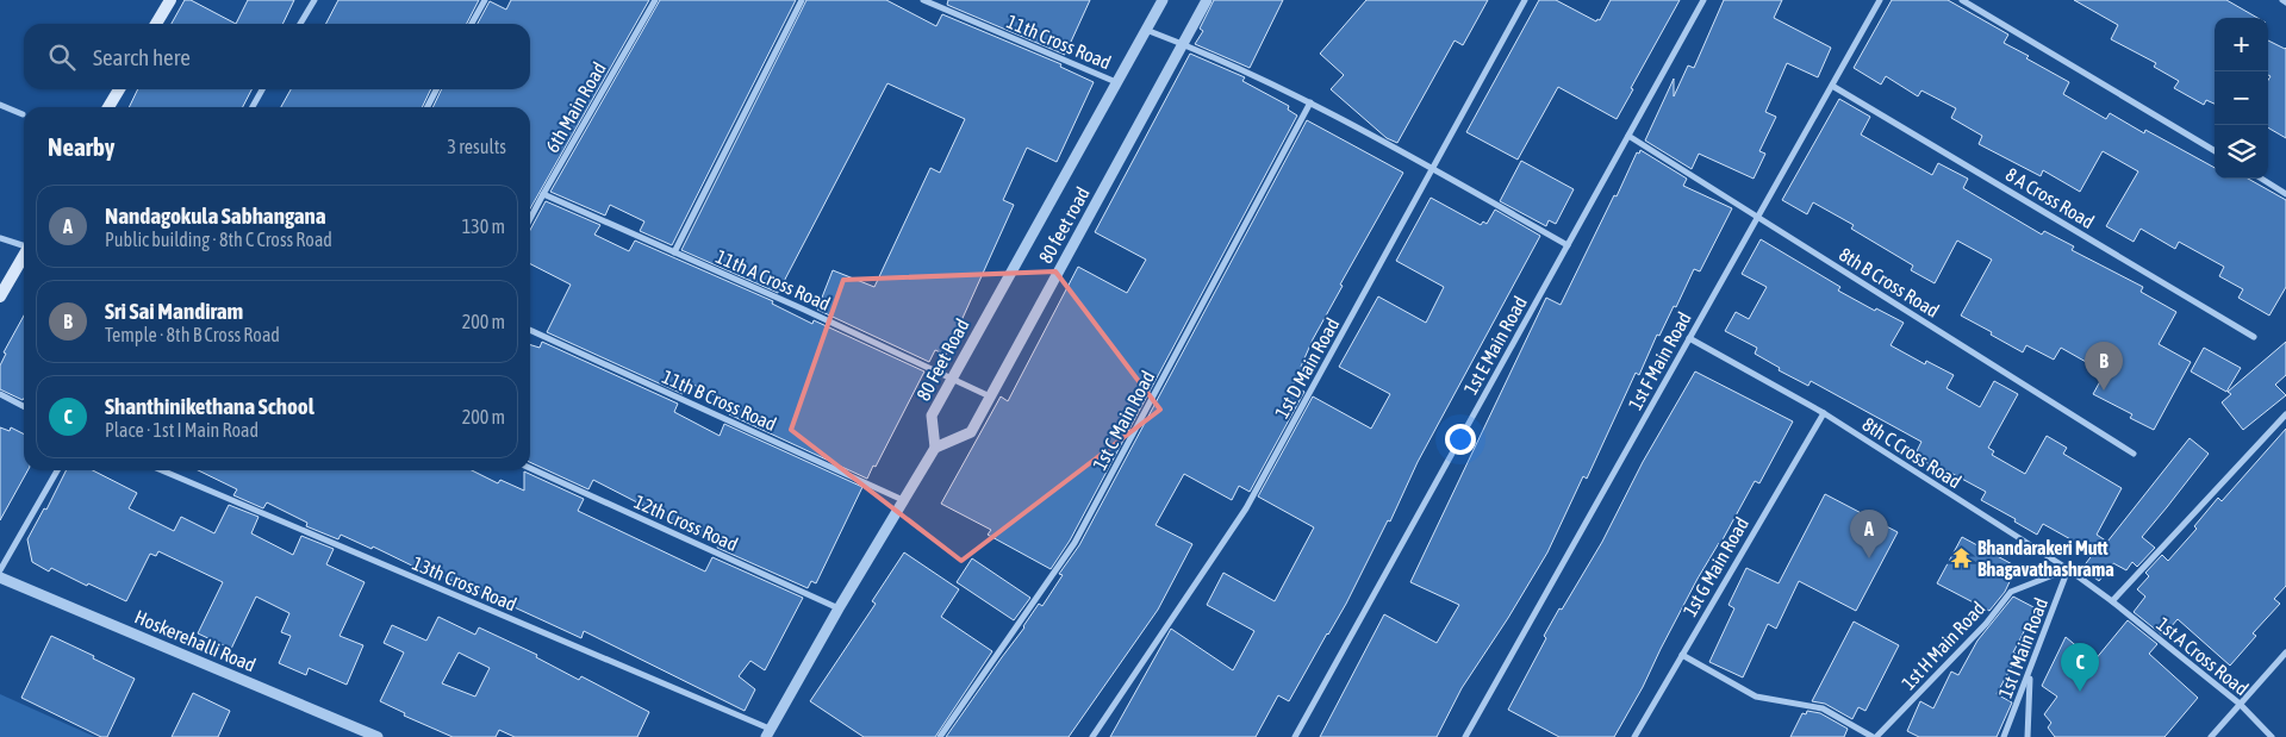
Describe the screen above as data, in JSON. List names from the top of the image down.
{
  "streets": {
    "street": [
      "11th Cross Road",
      "6th Main Road",
      "8 A Cross Road",
      "80 feet road",
      "11th A Cross Road",
      "8th B Cross Road",
      "1st E Main Road",
      "80 Feet Road",
      "1st F Main Road",
      "1st D Main Road",
      "11th B Cross Road",
      "1st C Main Road",
      "8th C Cross Road",
      "12th Cross Road",
      "1st G Main Road",
      "13th Cross Road",
      "Hoskerehalli Road",
      "1st H Main Road",
      "1st I Main Road",
      "1st A Cross Road"
    ]
  },
  "crossings": [
    ["11th Cross Road", "80 Feet Road"],
    ["6th Main Road", "11th A Cross Road"],
    ["8 A Cross Road", "1st F Main Road"],
    ["80 feet road", "11th A Cross Road"],
    ["80 feet road", "80 Feet Road"],
    ["11th A Cross Road", "80 Feet Road"],
    ["8th B Cross Road", "1st E Main Road"],
    ["8th B Cross Road", "1st F Main Road"],
    ["1st F Main Road", "8th C Cross Road"],
    ["8th C Cross Road", "1st G Main Road"],
    ["8th C Cross Road", "1st H Main Road"],
    ["8th C Cross Road", "1st I Main Road"],
    ["8th C Cross Road", "1st A Cross Road"],
    ["1st H Main Road", "1st I Main Road"]
  ],
  "places": {
    "temple": ["Bhandarakeri Mutt Bhagavathashrama"]
  },
  "page": {
    "map_buttons": ["+", "−"],
    "search": "Search here",
    "heading": ["Nearby", "3 results"],
    "list": [
      {
        "mark": "A",
        "name": "Nandagokula Sabhangana",
        "note": "Public building · 8th C Cross Road",
        "value": "130 m"
      },
      {
        "mark": "B",
        "name": "Sri Sai Mandiram",
        "note": "Temple · 8th B Cross Road",
        "value": "200 m"
      },
      {
        "mark": "C",
        "name": "Shanthinikethana School",
        "note": "Place · 1st I Main Road",
        "value": "200 m"
      }
    ],
    "pins": ["B", "A", "C"]
  }
}
